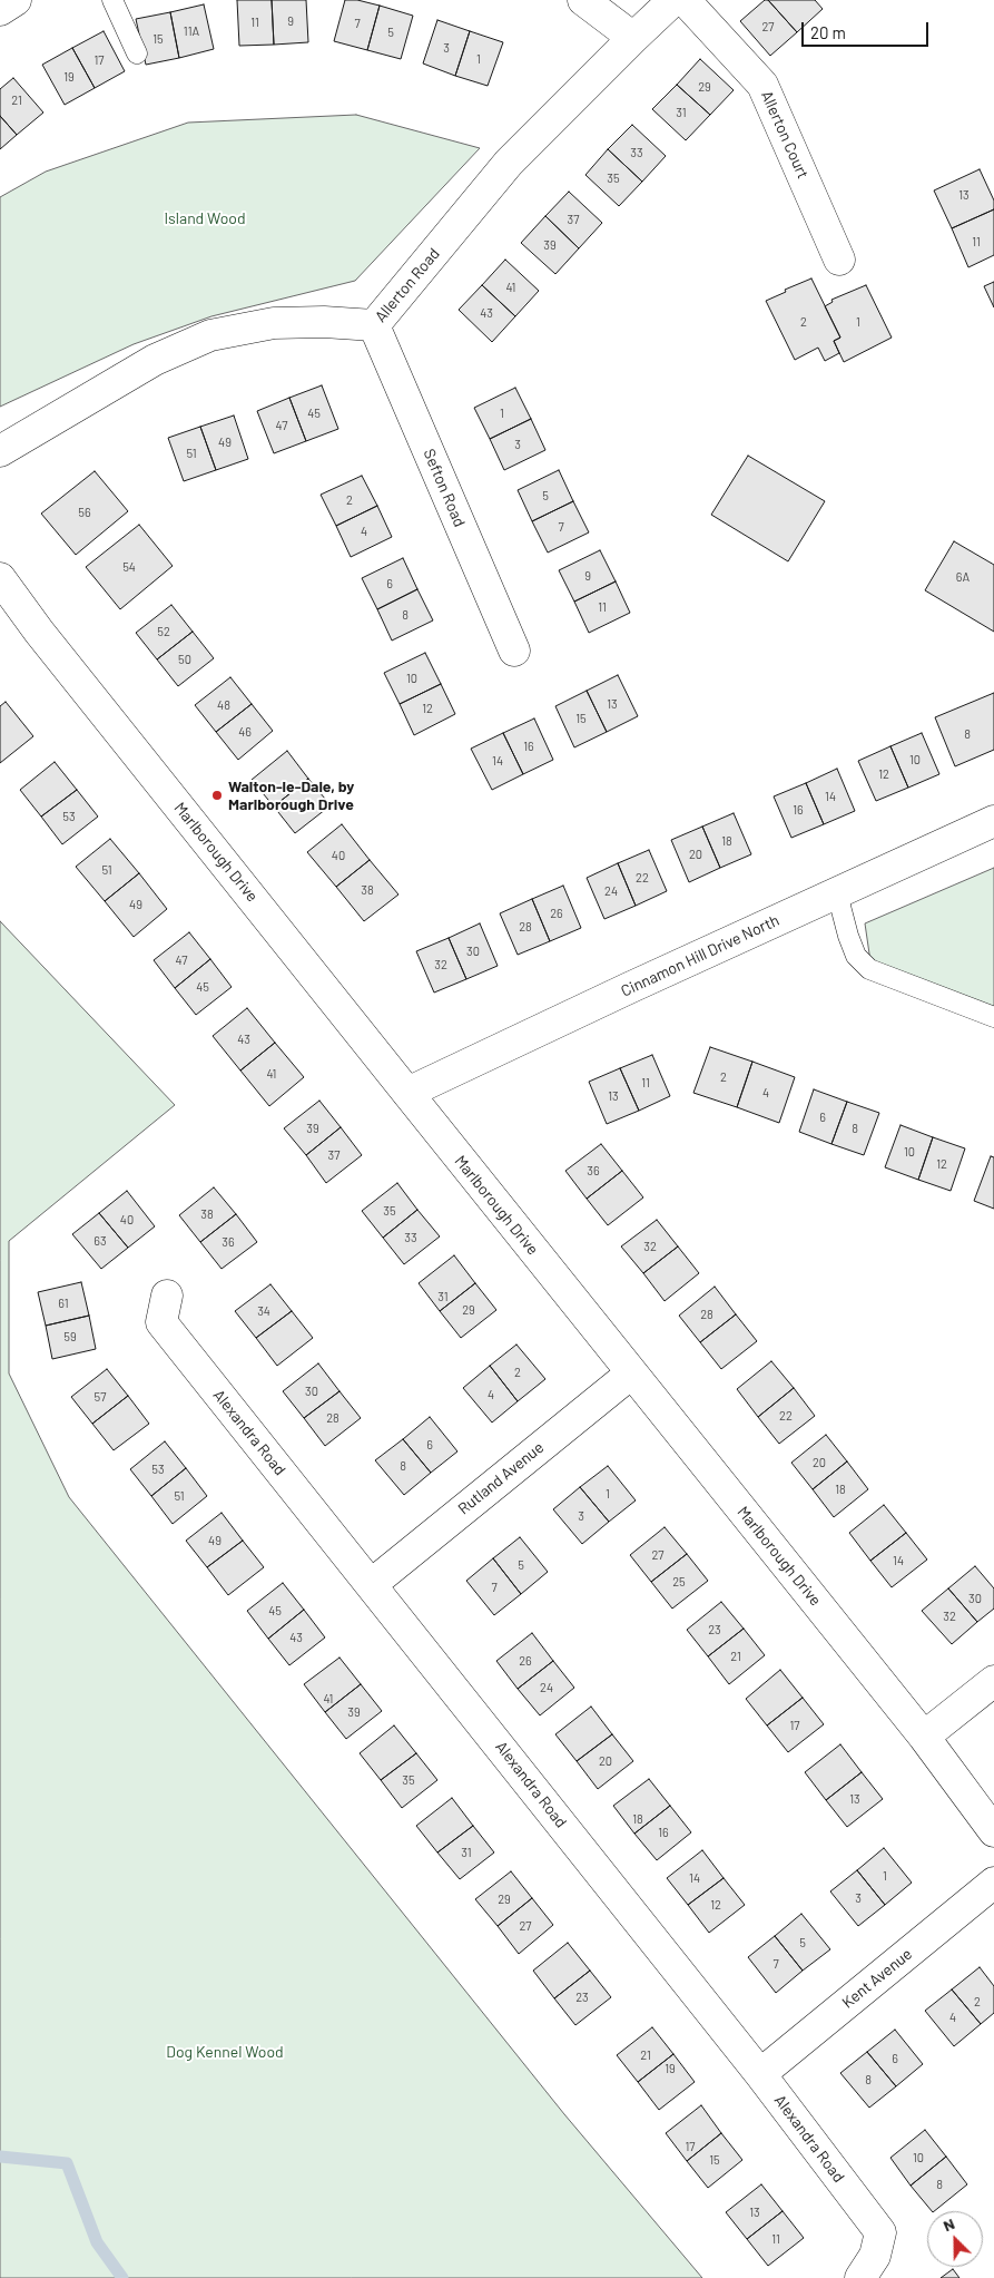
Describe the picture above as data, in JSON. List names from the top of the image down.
{
  "streets": {
    "street": [
      "Allerton Court",
      "Allerton Road",
      "Sefton Road",
      "Marlborough Drive",
      "Cinnamon Hill Drive North",
      "Alexandra Road",
      "Rutland Avenue",
      "Kent Avenue"
    ]
  },
  "crossings": [
    ["Allerton Road", "Sefton Road"],
    ["Marlborough Drive", "Cinnamon Hill Drive North"],
    ["Marlborough Drive", "Rutland Avenue"],
    ["Alexandra Road", "Rutland Avenue"],
    ["Alexandra Road", "Kent Avenue"]
  ],
  "parks": ["Island Wood", "Dog Kennel Wood"],
  "places": ["Walton-le-Dale, by Marlborough Drive"],
  "house_numbers": [
    "9",
    "11",
    "7",
    "27",
    "11A",
    "5",
    "15",
    "3",
    "1",
    "17",
    "19",
    "29",
    "21",
    "31",
    "33",
    "35",
    "13",
    "37",
    "11",
    "39",
    "41",
    "43",
    "2",
    "1",
    "45",
    "1",
    "47",
    "49",
    "3",
    "51",
    "5",
    "2",
    "56",
    "7",
    "4",
    "54",
    "9",
    "6A",
    "6",
    "11",
    "8",
    "52",
    "50",
    "10",
    "13",
    "48",
    "12",
    "15",
    "46",
    "8",
    "16",
    "10",
    "14",
    "12",
    "14",
    "16",
    "53",
    "18",
    "20",
    "40",
    "51",
    "22",
    "38",
    "24",
    "49",
    "26",
    "28",
    "30",
    "47",
    "32",
    "45",
    "43",
    "41",
    "2",
    "11",
    "4",
    "13",
    "6",
    "39",
    "8",
    "10",
    "37",
    "12",
    "36",
    "35",
    "38",
    "40",
    "33",
    "63",
    "36",
    "32",
    "31",
    "61",
    "29",
    "34",
    "28",
    "59",
    "2",
    "30",
    "4",
    "57",
    "22",
    "28",
    "6",
    "20",
    "8",
    "53",
    "18",
    "1",
    "51",
    "3",
    "49",
    "27",
    "14",
    "5",
    "25",
    "7",
    "30",
    "45",
    "32",
    "23",
    "43",
    "21",
    "26",
    "24",
    "41",
    "39",
    "17",
    "20",
    "35",
    "13",
    "18",
    "16",
    "31",
    "1",
    "14",
    "3",
    "29",
    "12",
    "27",
    "5",
    "7",
    "23",
    "2",
    "4",
    "21",
    "6",
    "19",
    "8",
    "17",
    "10",
    "15",
    "8",
    "13",
    "11"
  ],
  "scale_bar": "20 m",
  "north": "top left"
}
